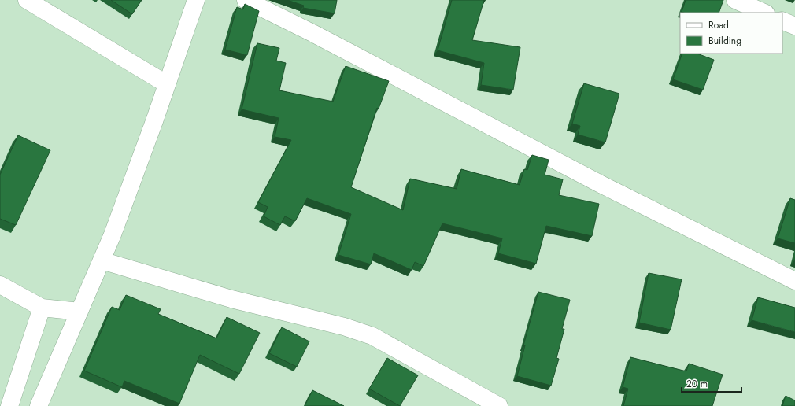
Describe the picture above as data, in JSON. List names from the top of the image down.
{
  "legend": ["Road", "Building"],
  "scale_bar": "20 m"
}
